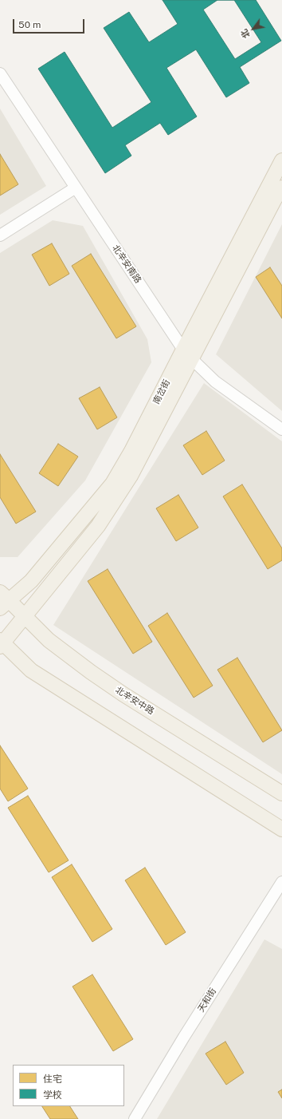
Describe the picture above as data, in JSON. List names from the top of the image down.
{
  "streets": {
    "main road": ["南岔街", "北辛安中路"],
    "street": ["北辛安南路", "天和街"]
  },
  "crossings": [
    ["北辛安南路", "南岔街"],
    ["南岔街", "北辛安中路"]
  ],
  "legend": ["住宅", "学校"],
  "scale_bar": "50 m",
  "north": "bottom left"
}
